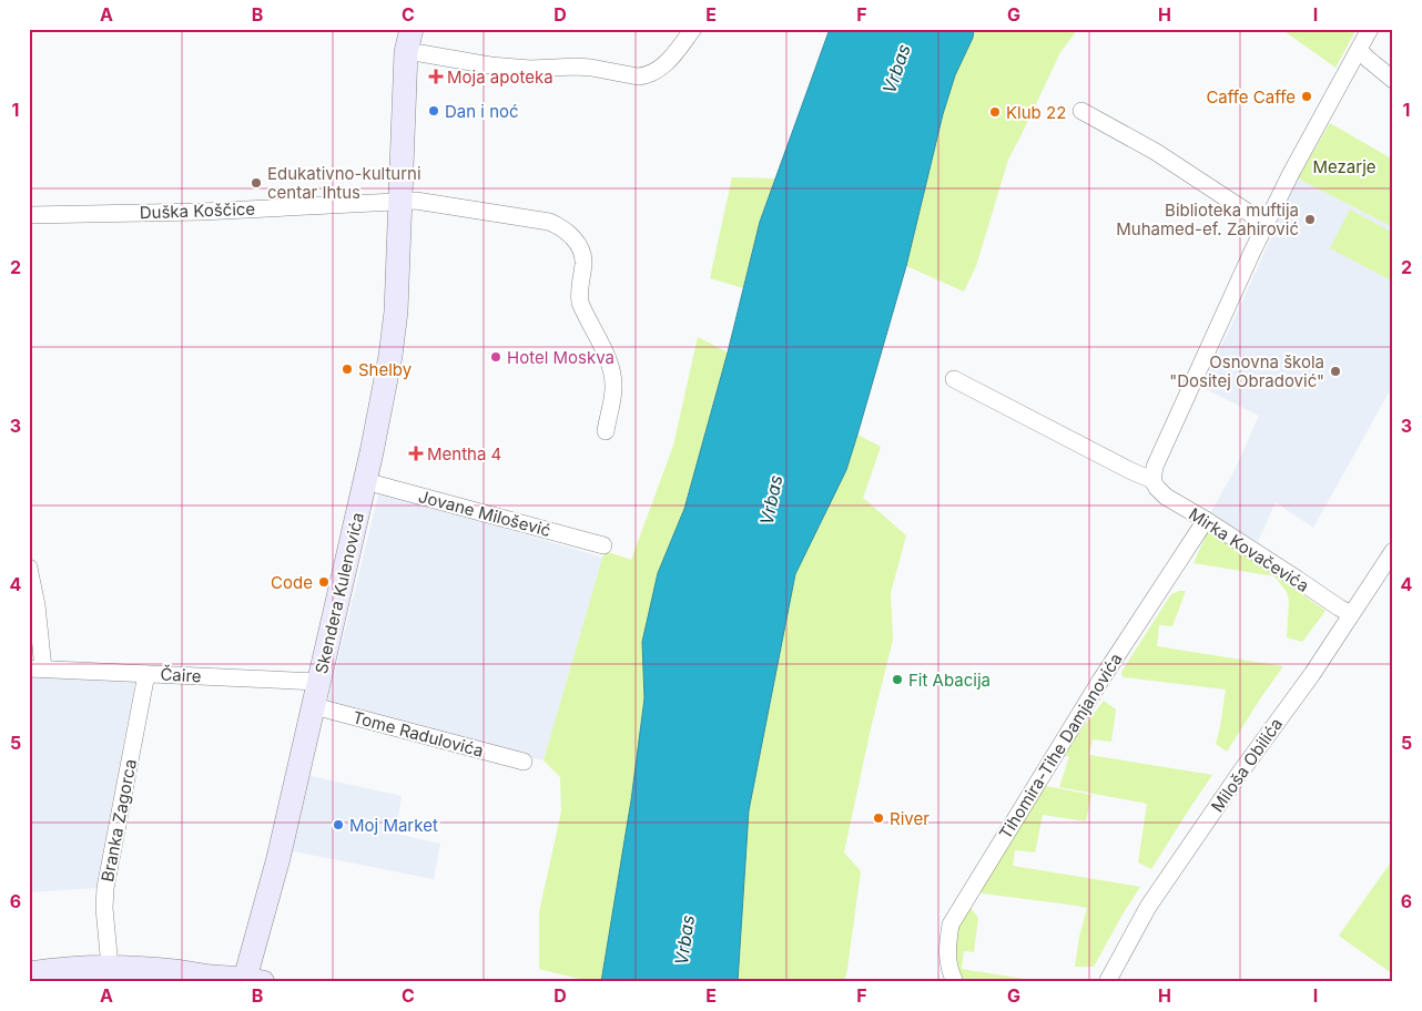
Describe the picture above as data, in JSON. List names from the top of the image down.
{
  "streets": {
    "main road": ["Skendera Kulenovića"],
    "street": [
      "Duška Koščice",
      "Jovane Milošević",
      "Mirka Kovačevića",
      "Čaire",
      "Tome Radulovića",
      "Tihomira-Tihe Damjanovića",
      "Miloša Obilića",
      "Branka Zagorca"
    ]
  },
  "crossings": [
    ["Duška Koščice", "Skendera Kulenovića"],
    ["Jovane Milošević", "Skendera Kulenovića"],
    ["Mirka Kovačevića", "Tihomira-Tihe Damjanovića"],
    ["Mirka Kovačevića", "Miloša Obilića"],
    ["Skendera Kulenovića", "Čaire"],
    ["Skendera Kulenovića", "Tome Radulovića"],
    ["Čaire", "Branka Zagorca"]
  ],
  "water": ["Vrbas"],
  "parks": ["Mezarje"],
  "places": {
    "health": ["Moja apoteka", "Mentha 4"],
    "other": [
      "Caffe Caffe",
      "Dan i noć",
      "Klub 22",
      "Edukativno-kulturni centar Ihtus",
      "Biblioteka muftija Muhamed-ef. Zahirović",
      "Hotel Moskva",
      "Shelby",
      "Osnovna škola \"Dositej Obradović\"",
      "Code",
      "Fit Abacija",
      "River",
      "Moj Market"
    ]
  },
  "grid": {
    "columns": [
      "A",
      "B",
      "C",
      "D",
      "E",
      "F",
      "G",
      "H",
      "I"
    ],
    "rows": [
      "1",
      "2",
      "3",
      "4",
      "5",
      "6"
    ]
  }
}
